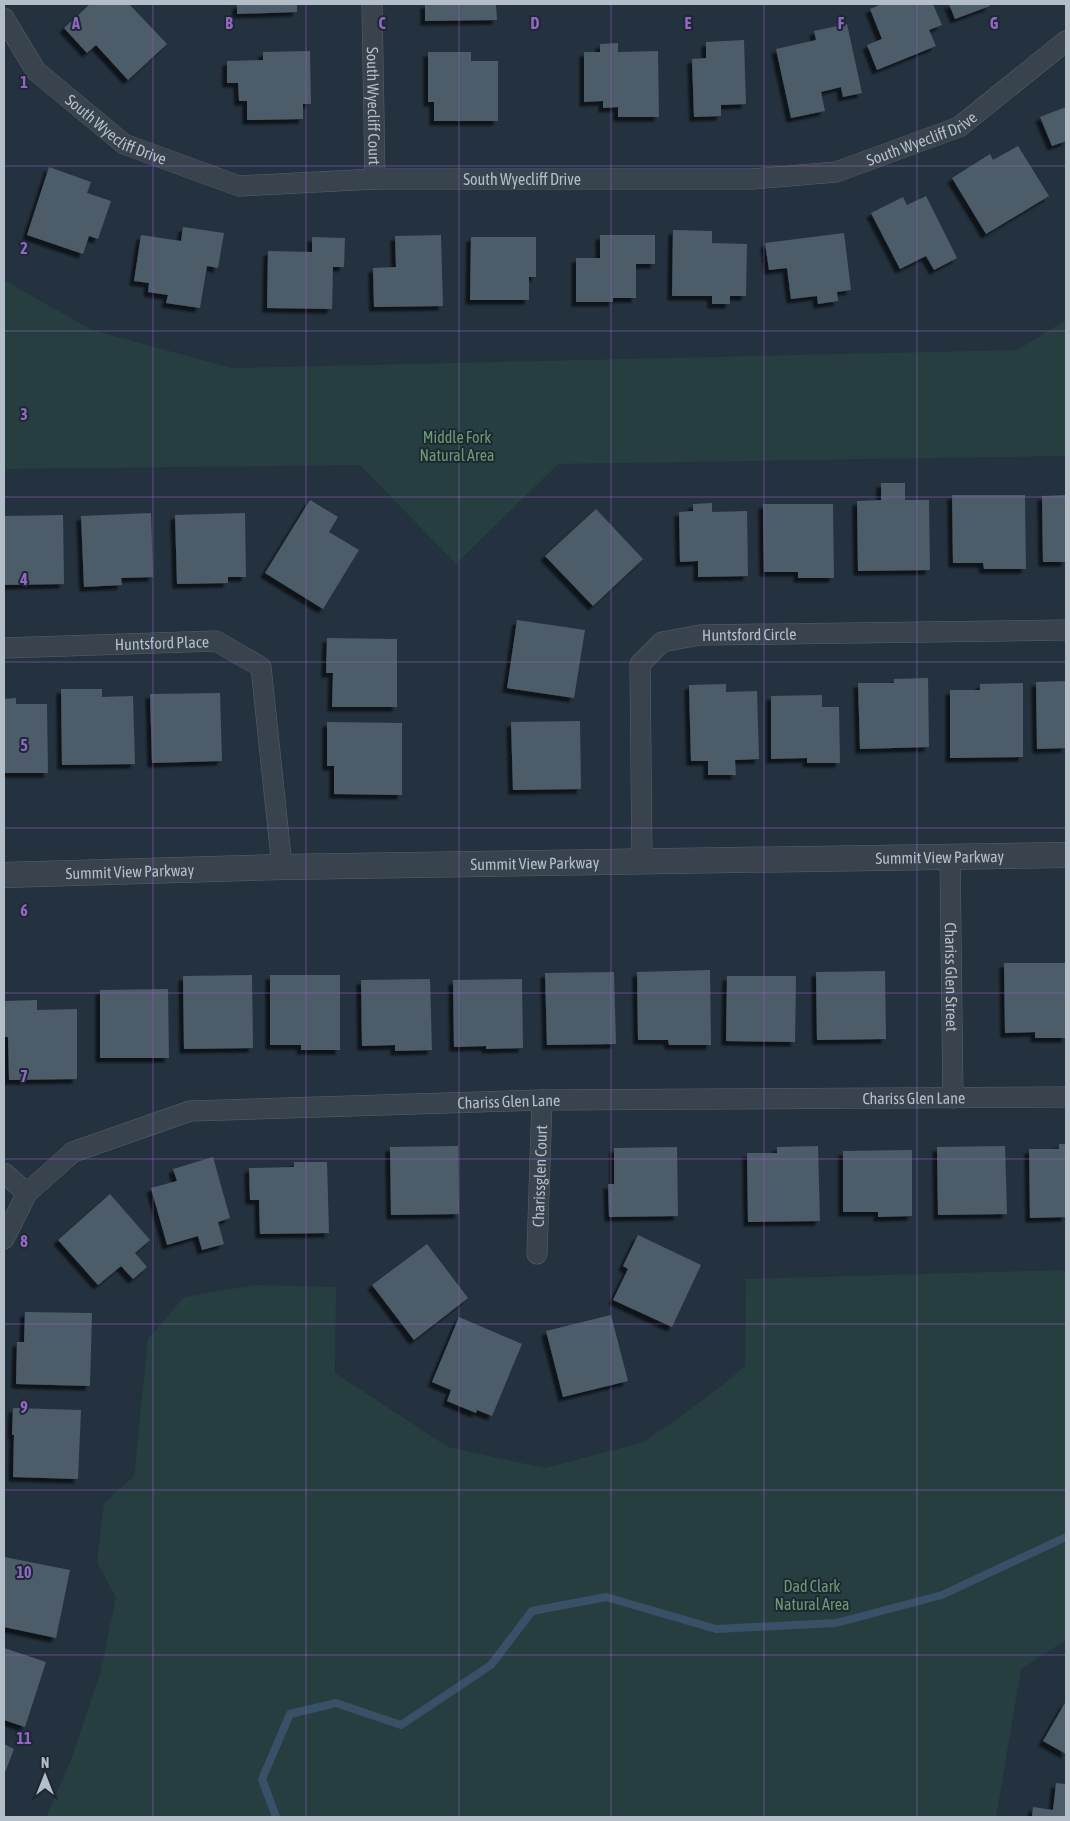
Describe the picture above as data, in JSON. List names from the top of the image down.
{
  "streets": {
    "street": [
      "South Wyecliff Court",
      "South Wyecliff Drive",
      "Huntsford Circle",
      "Huntsford Place",
      "Summit View Parkway",
      "Chariss Glen Street",
      "Chariss Glen Lane",
      "Charissglen Court"
    ]
  },
  "crossings": [
    ["South Wyecliff Court", "South Wyecliff Drive"],
    ["Huntsford Circle", "Summit View Parkway"],
    ["Huntsford Place", "Summit View Parkway"],
    ["Summit View Parkway", "Chariss Glen Street"],
    ["Chariss Glen Street", "Chariss Glen Lane"],
    ["Chariss Glen Lane", "Charissglen Court"]
  ],
  "parks": ["Middle Fork Natural Area", "Dad Clark Natural Area"],
  "north": "top",
  "grid": {
    "columns": [
      "A",
      "B",
      "C",
      "D",
      "E",
      "F",
      "G"
    ],
    "rows": [
      "1",
      "2",
      "3",
      "4",
      "5",
      "6",
      "7",
      "8",
      "9",
      "10",
      "11"
    ]
  }
}
